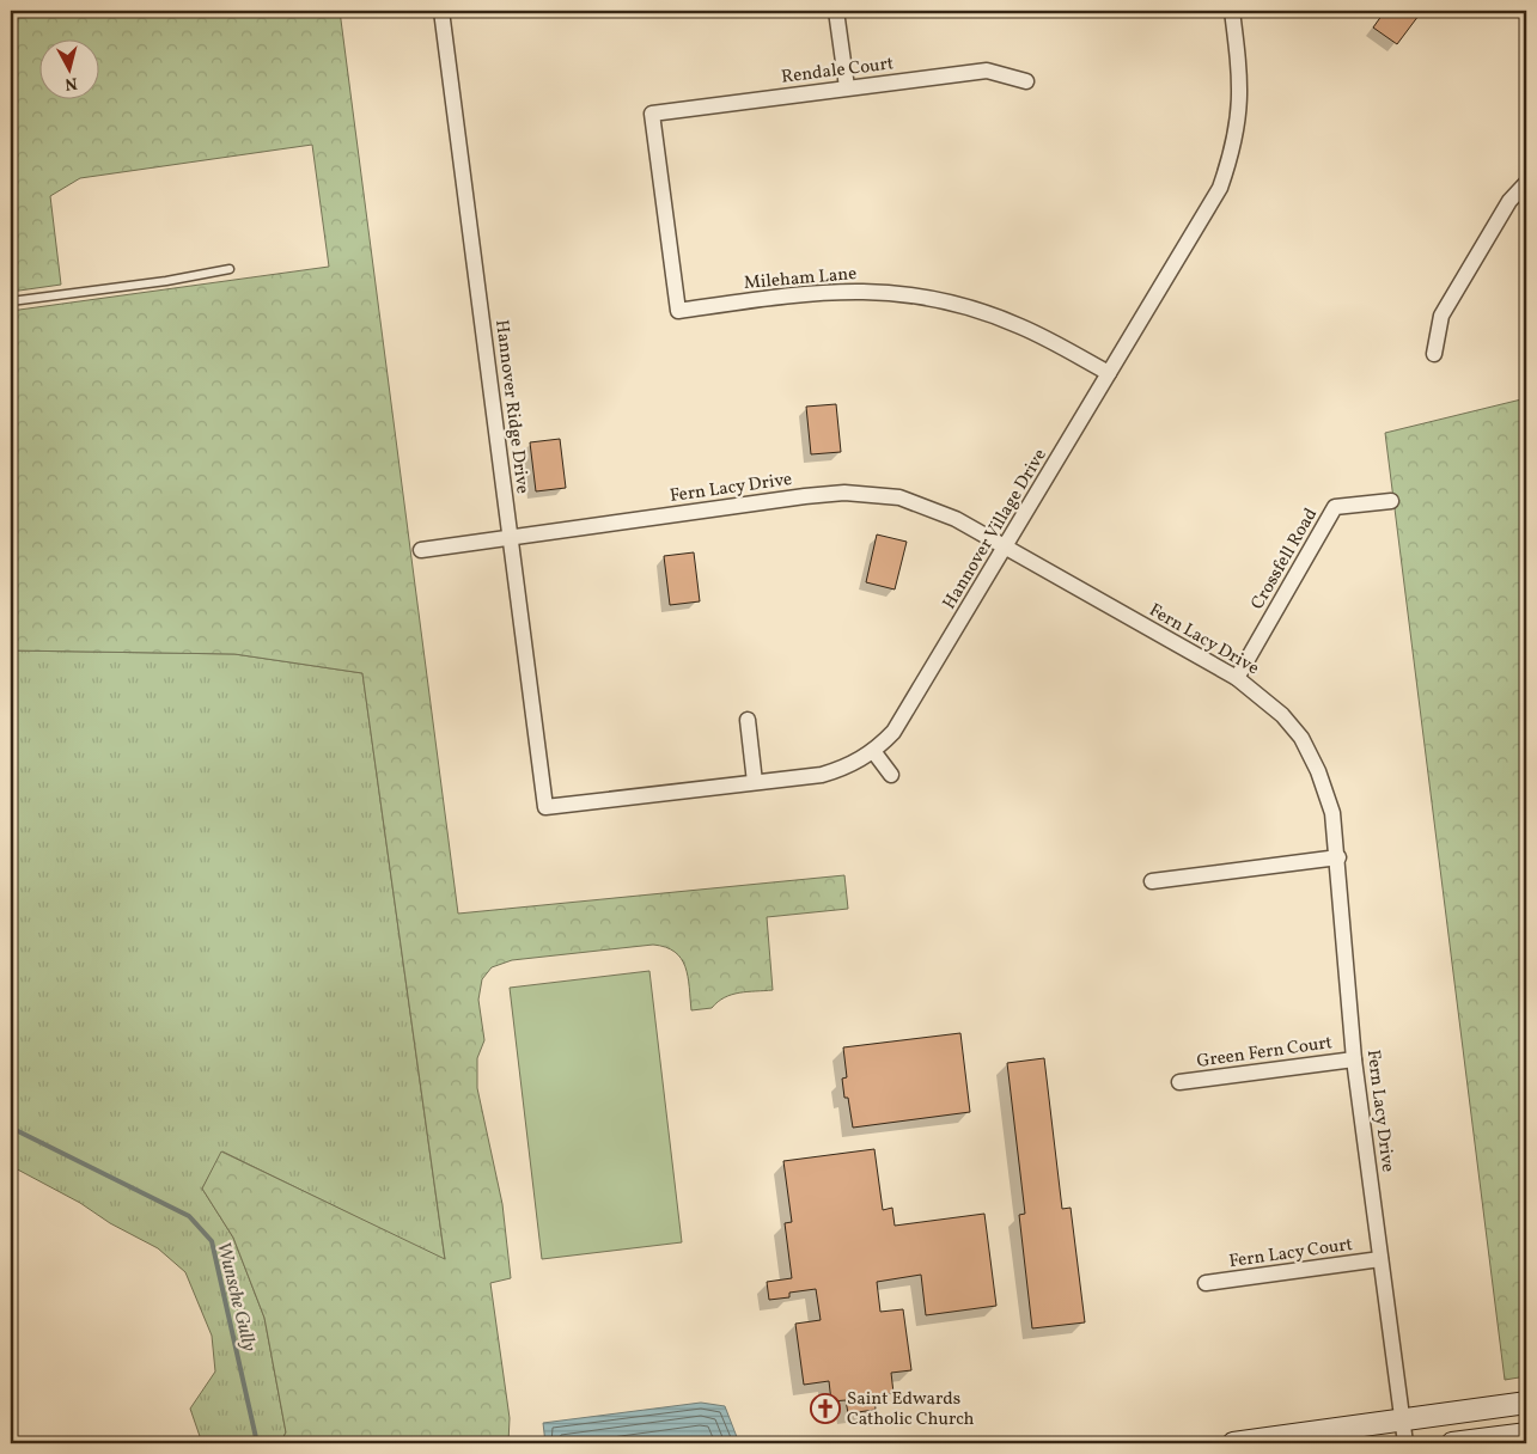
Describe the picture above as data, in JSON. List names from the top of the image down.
{
  "streets": {
    "street": [
      "Rendale Court",
      "Mileham Lane",
      "Hannover Ridge Drive",
      "Fern Lacy Drive",
      "Hannover Village Drive",
      "Crossfell Road",
      "Green Fern Court",
      "Fern Lacy Court"
    ]
  },
  "crossings": [
    ["Rendale Court", "Mileham Lane"],
    ["Mileham Lane", "Hannover Village Drive"],
    ["Hannover Ridge Drive", "Fern Lacy Drive"],
    ["Hannover Ridge Drive", "Hannover Village Drive"],
    ["Fern Lacy Drive", "Hannover Village Drive"],
    ["Fern Lacy Drive", "Crossfell Road"],
    ["Fern Lacy Drive", "Green Fern Court"],
    ["Fern Lacy Drive", "Fern Lacy Court"]
  ],
  "water": ["Wunsche Gully"],
  "places": {
    "church": ["Saint Edwards Catholic Church"]
  },
  "north": "bottom"
}
